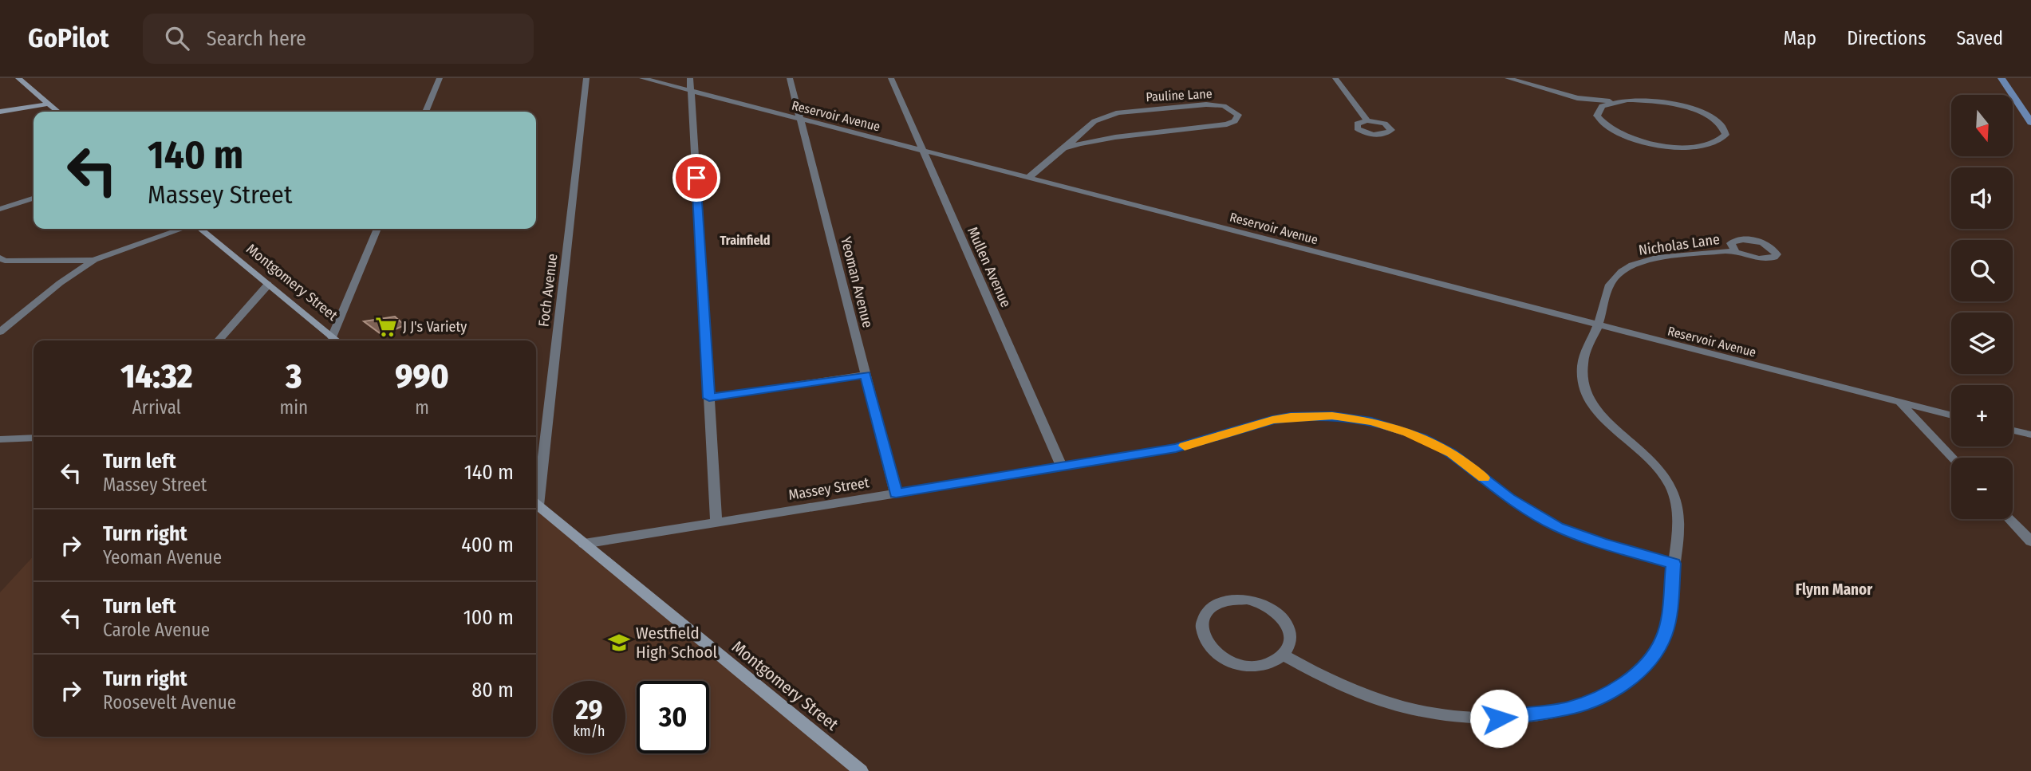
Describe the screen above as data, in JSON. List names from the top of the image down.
{
  "streets": {
    "main road": ["Montgomery Street"],
    "street": [
      "Pauline Lane",
      "Reservoir Avenue",
      "Nicholas Lane",
      "Mullen Avenue",
      "Yeoman Avenue",
      "Foch Avenue",
      "Massey Street"
    ]
  },
  "crossings": [
    ["Pauline Lane", "Reservoir Avenue"],
    ["Reservoir Avenue", "Nicholas Lane"],
    ["Reservoir Avenue", "Mullen Avenue"],
    ["Reservoir Avenue", "Yeoman Avenue"],
    ["Nicholas Lane", "Massey Street"],
    ["Mullen Avenue", "Massey Street"],
    ["Montgomery Street", "Massey Street"],
    ["Yeoman Avenue", "Massey Street"]
  ],
  "districts": ["Trainfield", "Flynn Manor"],
  "places": {
    "supermarket": ["J J's Variety"],
    "school or university": ["Westfield High School"]
  },
  "north": "bottom",
  "page": {
    "header": "GoPilot",
    "search": "Search here",
    "nav": ["Map", "Directions", "Saved"],
    "map_buttons": ["+", "−"],
    "turn": ["140 m", "Massey Street"],
    "eta": [
      "14:32",
      "Arrival",
      "3",
      "min",
      "990",
      "m"
    ],
    "list": [
      {
        "name": "Turn left",
        "note": "Massey Street",
        "value": "140 m"
      },
      {
        "name": "Turn right",
        "note": "Yeoman Avenue",
        "value": "400 m"
      },
      {
        "name": "Turn left",
        "note": "Carole Avenue",
        "value": "100 m"
      },
      {
        "name": "Turn right",
        "note": "Roosevelt Avenue",
        "value": "80 m"
      }
    ],
    "speed": "29 km/h",
    "limit": "30"
  }
}
